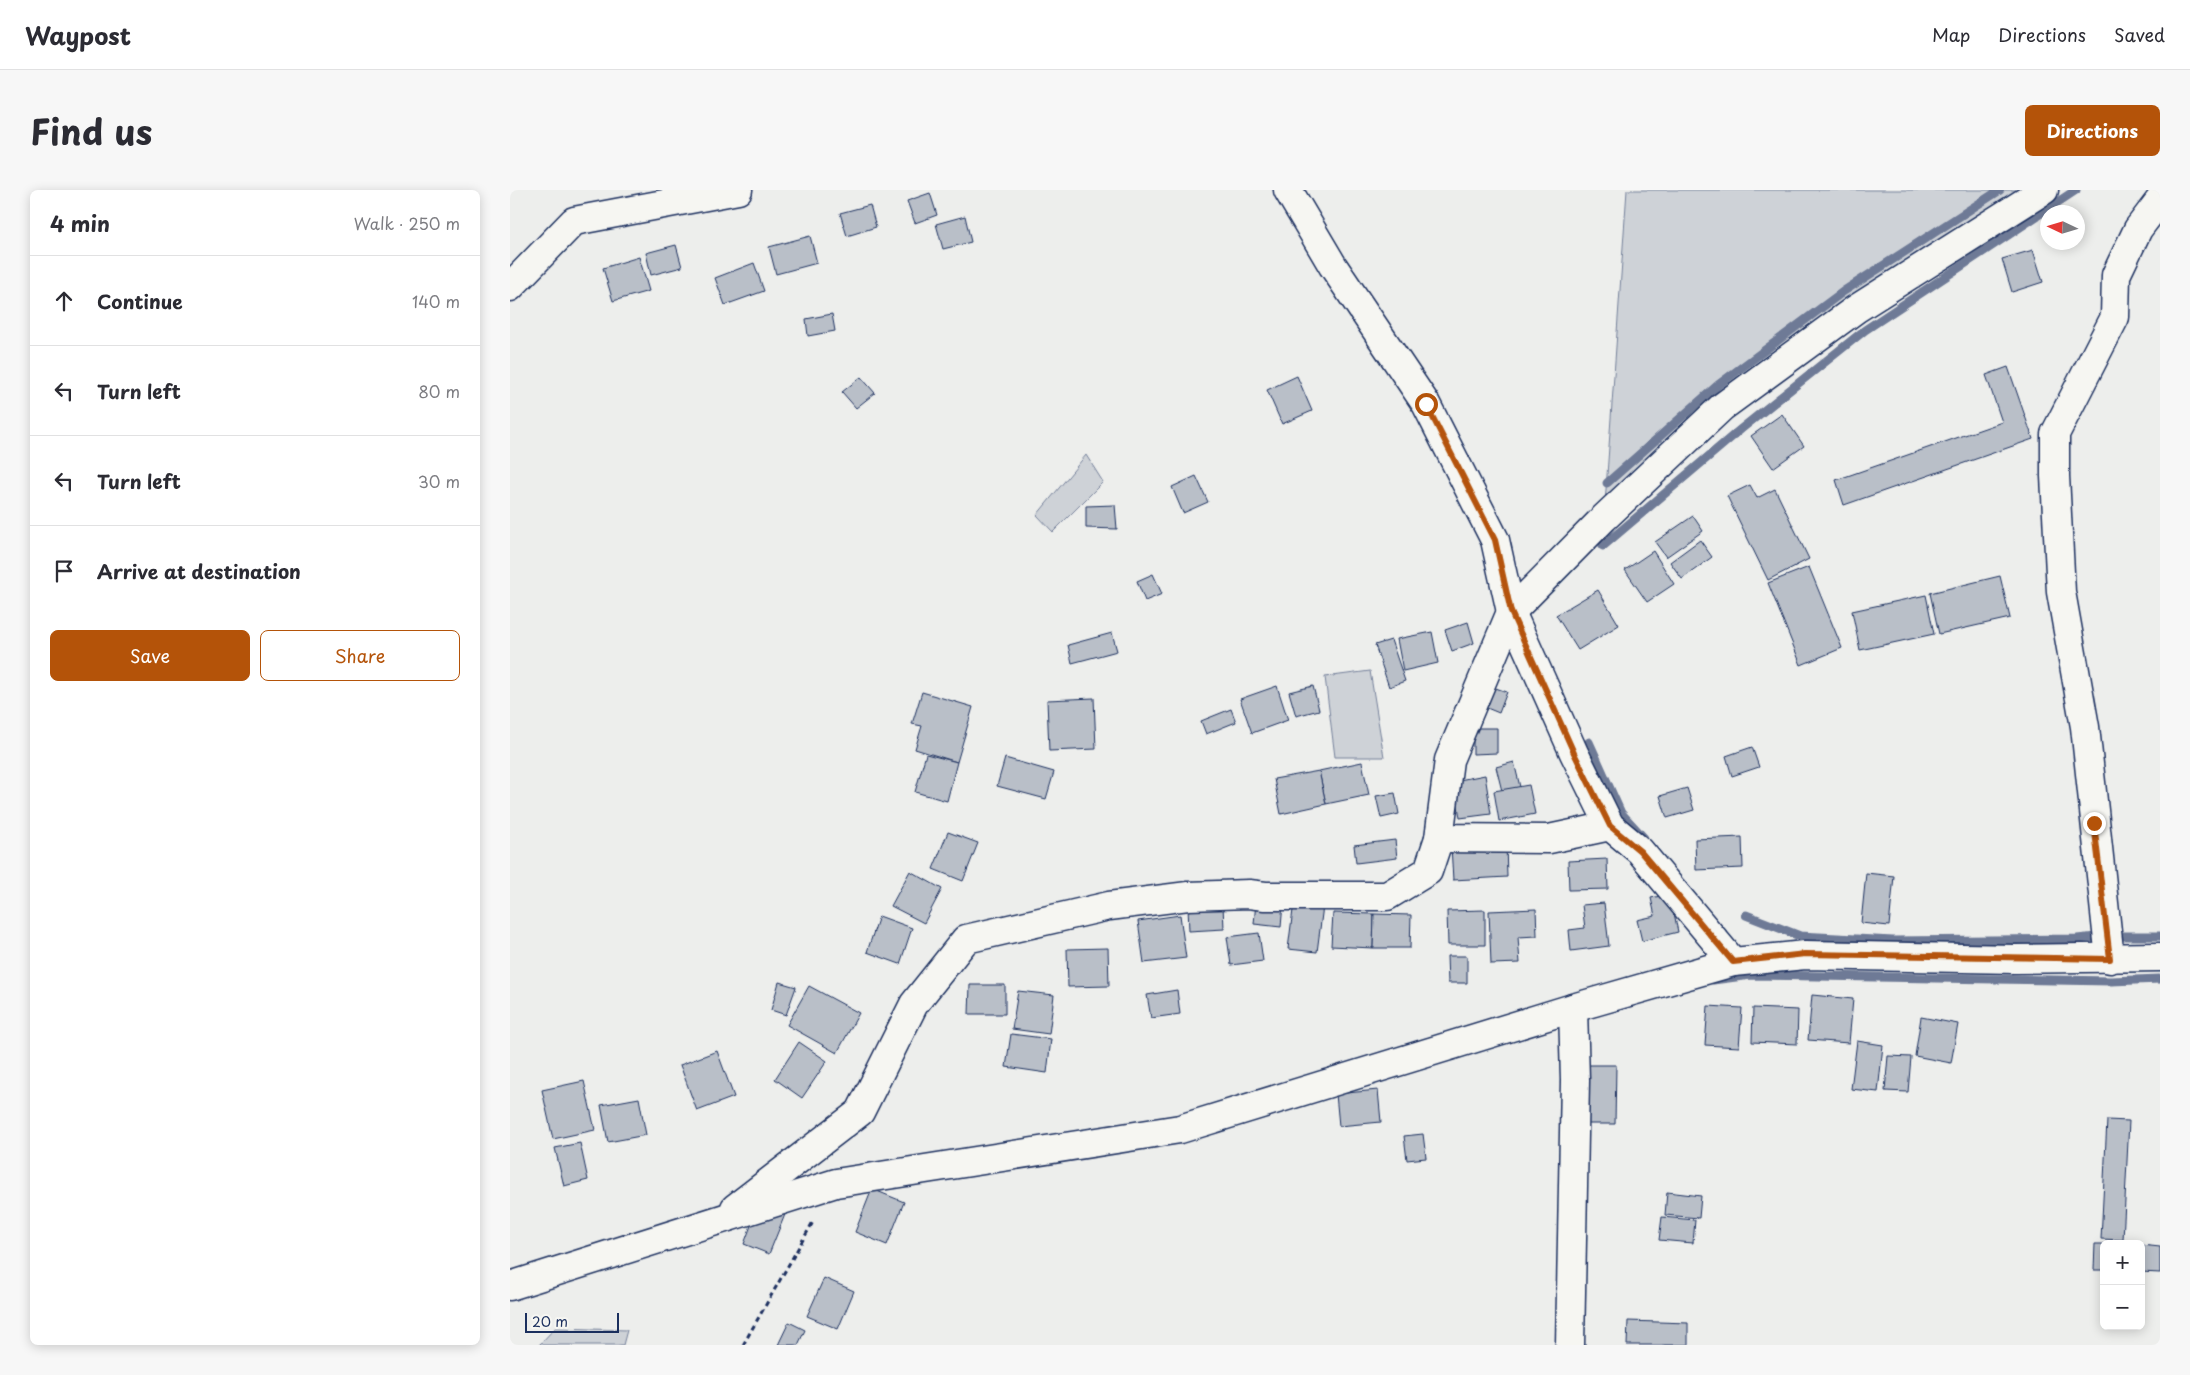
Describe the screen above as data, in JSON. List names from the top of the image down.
{
  "scale_bar": "20 m",
  "north": "left",
  "page": {
    "header": "Waypost",
    "nav": ["Map", "Directions", "Saved"],
    "title": "Find us",
    "buttons": [
      "Directions",
      ["Save", "Share"]
    ],
    "heading": ["4 min", "Walk · 250 m"],
    "list": [
      ["Continue", "140 m"],
      ["Turn left", "80 m"],
      ["Turn left", "30 m"],
      "Arrive at destination"
    ],
    "map_buttons": ["+", "−"],
    "scale": "20 m"
  }
}
